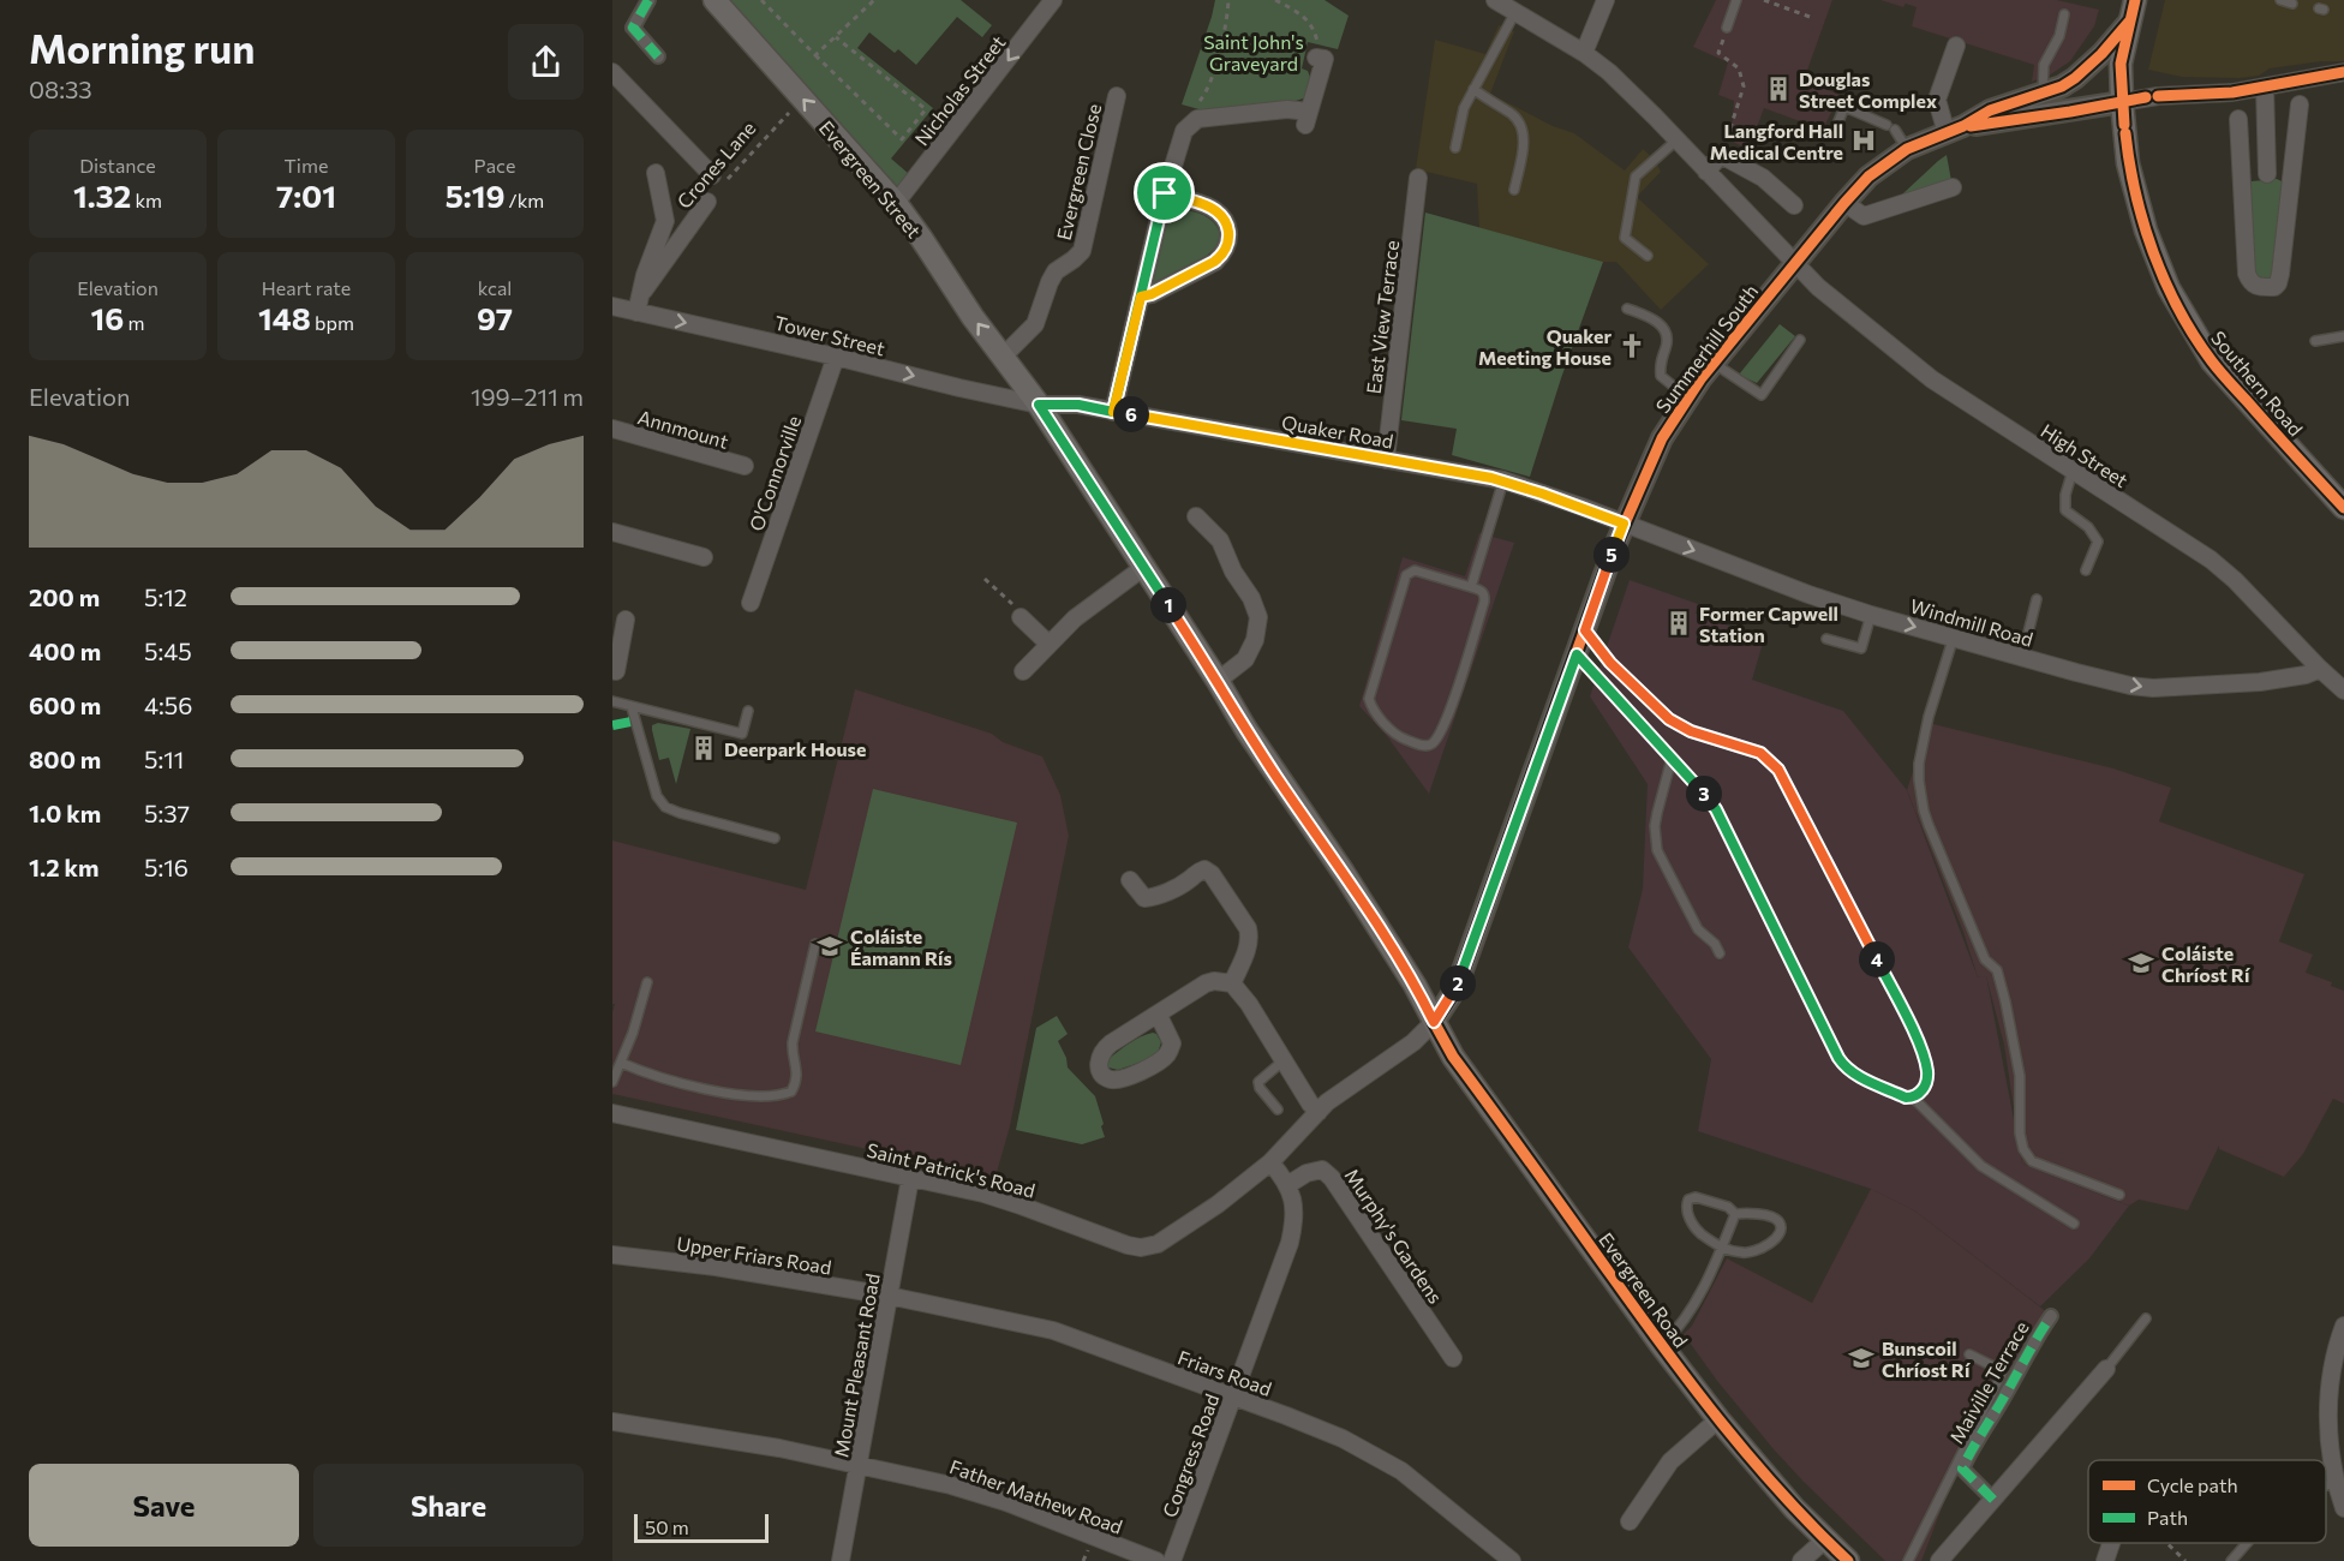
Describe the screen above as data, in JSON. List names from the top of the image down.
{
  "streets": {
    "main road": ["Evergreen Street", "Southern Road", "Evergreen Road"],
    "street": [
      "Nicholas Street",
      "Crones Lane",
      "Evergreen Close",
      "East View Terrace",
      "Tower Street",
      "Summerhill South",
      "Annmount",
      "Quaker Road",
      "High Street",
      "O'Connorville",
      "Windmill Road",
      "Saint Patrick's Road",
      "Murphy's Gardens",
      "Upper Friars Road",
      "Mount Pleasant Road",
      "Friars Road",
      "Maiville Terrace",
      "Congress Road",
      "Father Mathew Road"
    ]
  },
  "crossings": [
    ["Nicholas Street", "Evergreen Street"],
    ["Crones Lane", "Evergreen Street"],
    ["Crones Lane", "Tower Street"],
    ["Evergreen Close", "Evergreen Street"],
    ["Evergreen Street", "Tower Street"],
    ["Evergreen Street", "Quaker Road"],
    ["Evergreen Street", "Evergreen Road"],
    ["East View Terrace", "Quaker Road"],
    ["Tower Street", "Quaker Road"],
    ["Tower Street", "O'Connorville"],
    ["Tower Street", "Evergreen Road"],
    ["Summerhill South", "Quaker Road"],
    ["Summerhill South", "High Street"],
    ["Summerhill South", "Windmill Road"],
    ["Summerhill South", "Saint Patrick's Road"],
    ["Summerhill South", "Evergreen Road"],
    ["Quaker Road", "Windmill Road"],
    ["Quaker Road", "Evergreen Road"],
    ["High Street", "Windmill Road"],
    ["Saint Patrick's Road", "Evergreen Road"],
    ["Saint Patrick's Road", "Mount Pleasant Road"],
    ["Saint Patrick's Road", "Congress Road"],
    ["Murphy's Gardens", "Congress Road"],
    ["Upper Friars Road", "Mount Pleasant Road"],
    ["Upper Friars Road", "Friars Road"],
    ["Mount Pleasant Road", "Friars Road"],
    ["Mount Pleasant Road", "Father Mathew Road"],
    ["Friars Road", "Congress Road"]
  ],
  "one_way": [
    "Nicholas Street",
    "Evergreen Street",
    "Tower Street",
    "Windmill Road"
  ],
  "parks": ["Saint John's Graveyard"],
  "places": {
    "building": ["Douglas Street Complex", "Former Capwell Station", "Deerpark House"],
    "hospital": ["Langford Hall Medical Centre"],
    "church": ["Quaker Meeting House"],
    "school or university": ["Coláiste Éamann Rís", "Coláiste Chríost Rí", "Bunscoil Chríost Rí"]
  },
  "legend": ["Cycle path", "Path"],
  "scale_bar": "50 m",
  "page": {
    "heading": ["Morning run", "08:33"],
    "stats": [
      ["Distance", "1.32 km"],
      ["Time", "7:01"],
      ["Pace", "5:19 /km"],
      ["Elevation", "16 m"],
      ["Heart rate", "148 bpm"],
      ["kcal", "97"]
    ],
    "chart": ["Elevation", "199–211 m"],
    "pins": [
      "6",
      "5",
      "1",
      "3",
      "4",
      "2"
    ],
    "list": [
      {
        "name": "200 m",
        "note": "5:12"
      },
      {
        "name": "400 m",
        "note": "5:45"
      },
      {
        "name": "600 m",
        "note": "4:56"
      },
      {
        "name": "800 m",
        "note": "5:11"
      },
      {
        "name": "1.0 km",
        "note": "5:37"
      },
      {
        "name": "1.2 km",
        "note": "5:16"
      }
    ],
    "buttons": ["Save", "Share"],
    "scale": "50 m"
  }
}
